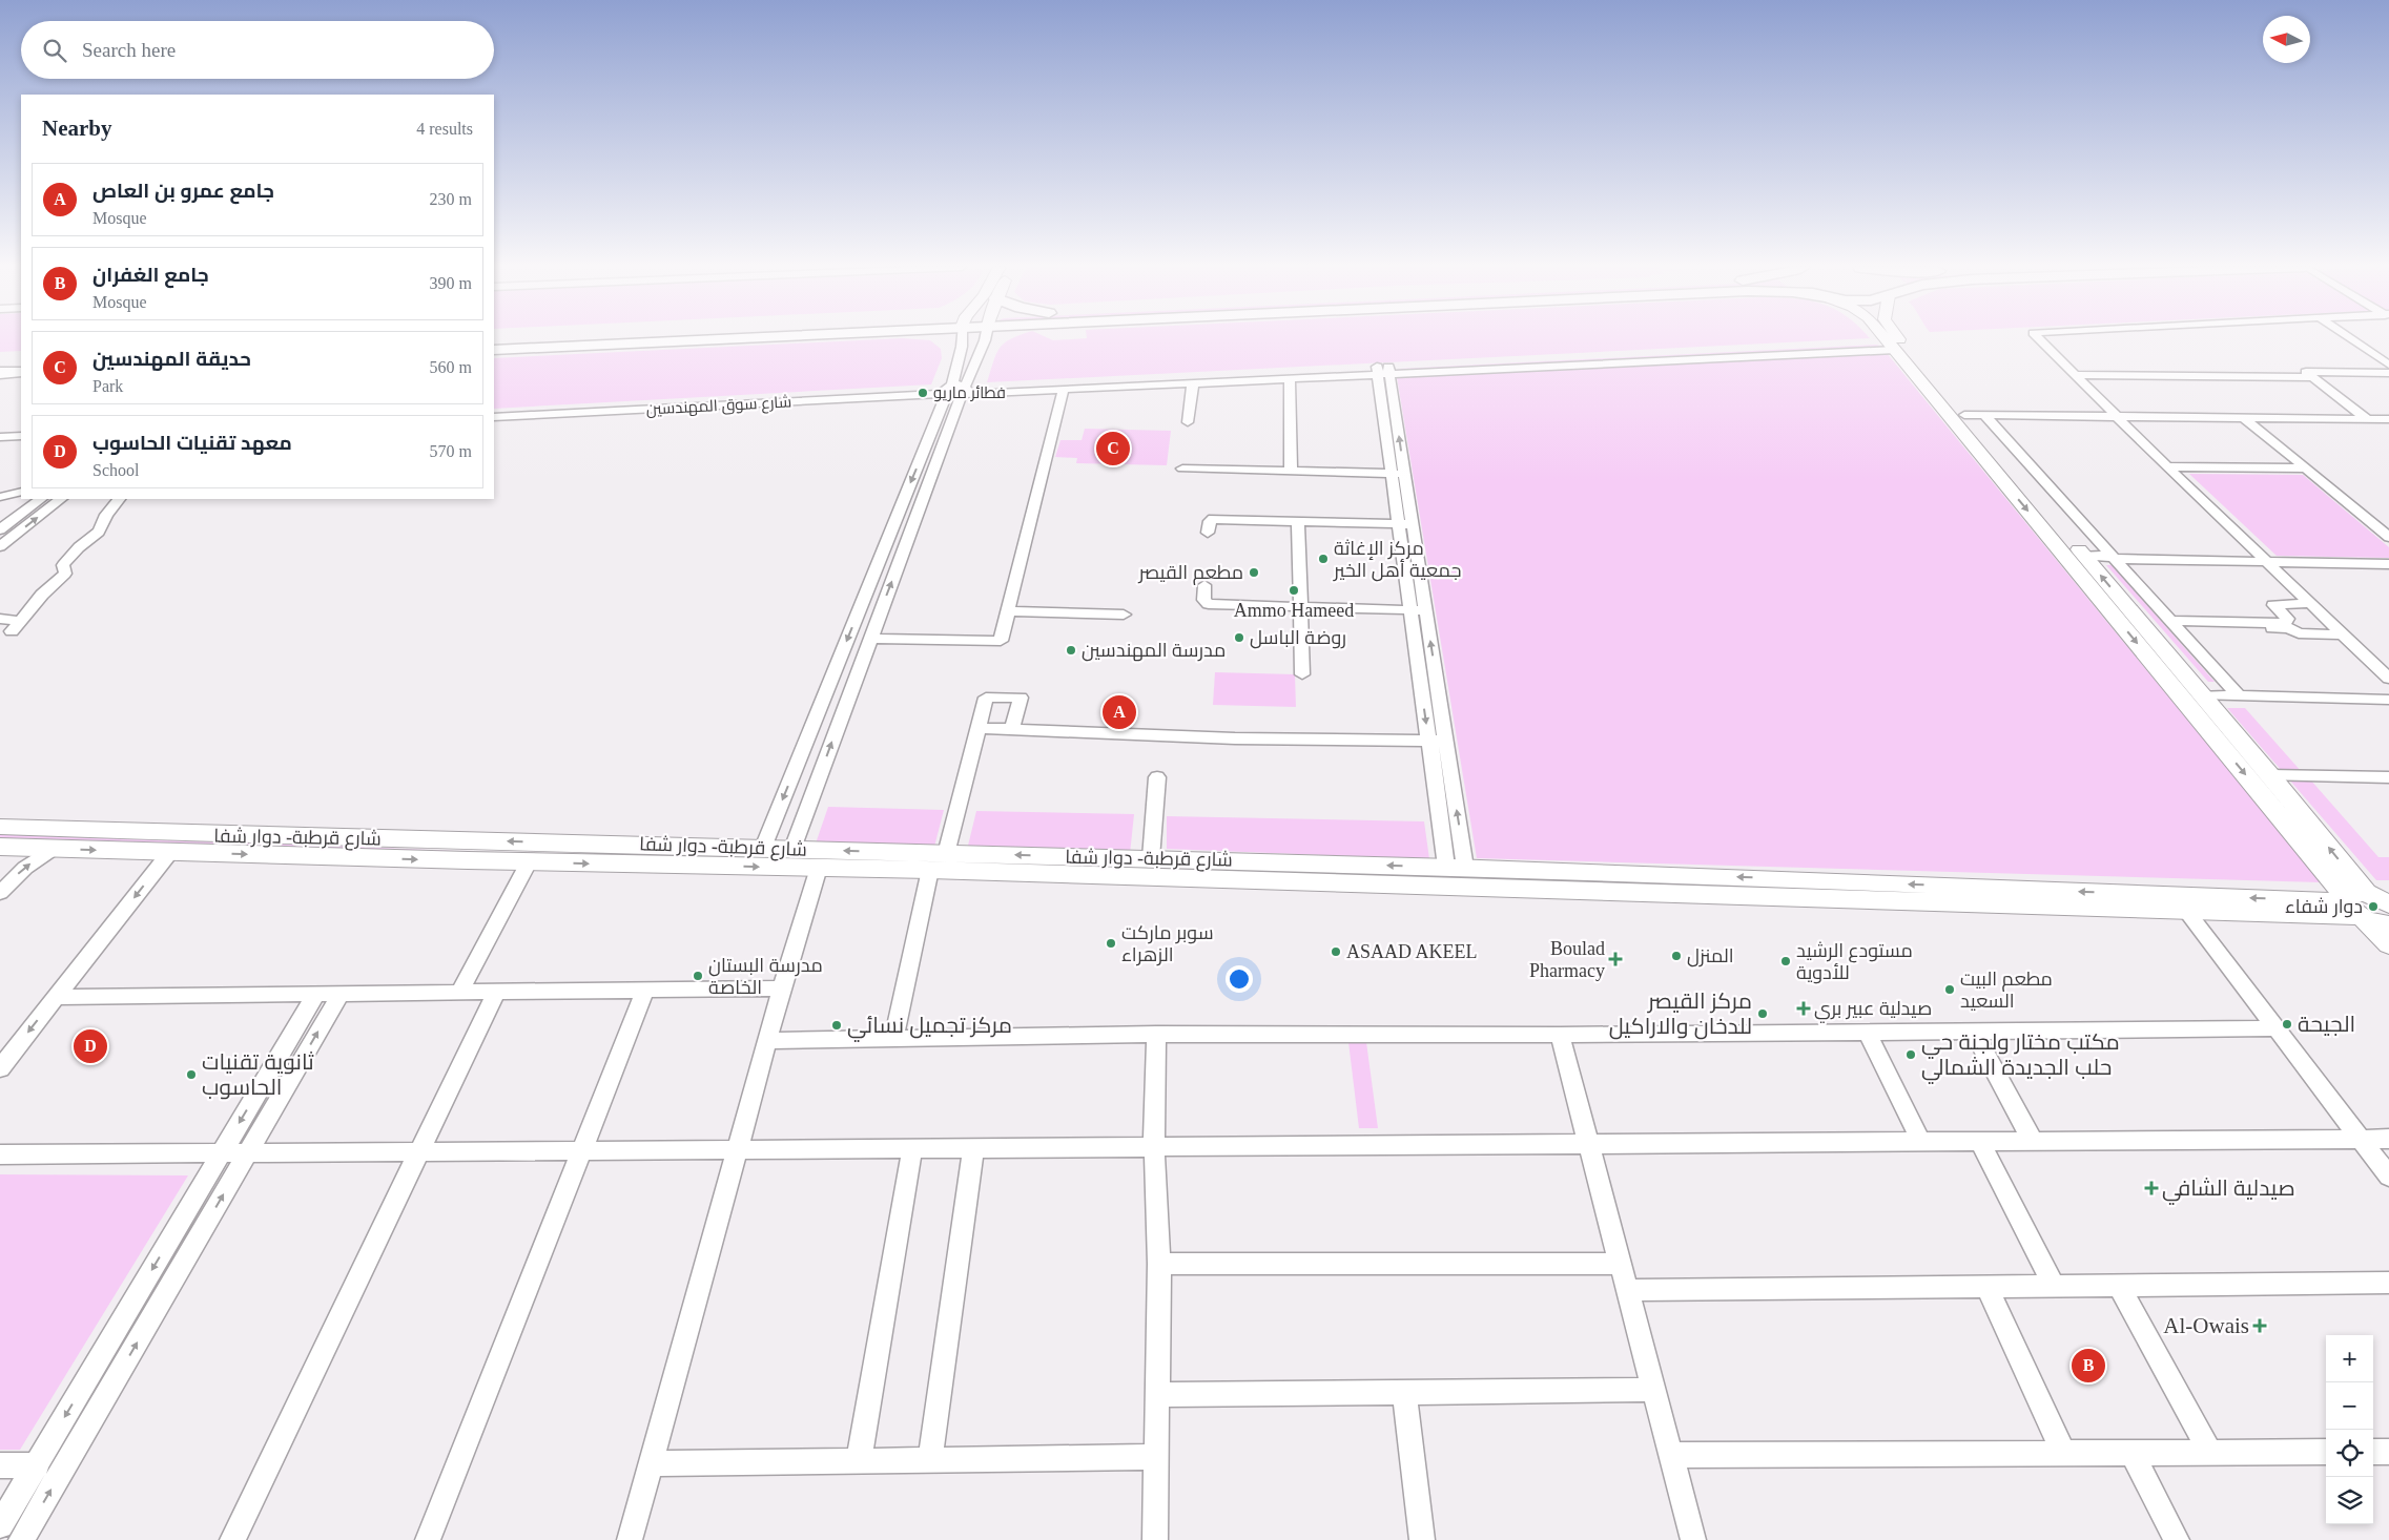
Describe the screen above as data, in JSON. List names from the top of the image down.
{
  "streets": {
    "main road": ["شارع قرطبة- دوار شفا"],
    "street": ["شارع سوق المهندسين"]
  },
  "places": {
    "other": [
      "فطائر ماريو",
      "مركز الإغاثة جمعية أهل الخير",
      "مطعم القيصر",
      "Ammo Hameed",
      "روضة الباسل",
      "مدرسة المهندسين",
      "دوار شفاء",
      "سوبر ماركت الزهراء",
      "ASAAD AKEEL",
      "المنزل",
      "مستودع الرشيد للأدوية",
      "مدرسة البستان الخاصة",
      "مطعم البيت السعيد",
      "مركز القيصر للدخان والاراكيل",
      "الجيحة",
      "مركز تجميل نسائي",
      "مكتب مختار ولجنة حي حلب الجديدة الشمالي",
      "ثانوية تقنيات الحاسوب"
    ],
    "health": [
      "Boulad Pharmacy",
      "صيدلية عبير بري",
      "صيدلية الشافي",
      "Al-Owais"
    ]
  },
  "north": "left",
  "page": {
    "search": "Search here",
    "heading": ["Nearby", "4 results"],
    "list": [
      {
        "mark": "A",
        "name": "جامع عمرو بن العاص",
        "note": "Mosque",
        "value": "230 m"
      },
      {
        "mark": "B",
        "name": "جامع الغفران",
        "note": "Mosque",
        "value": "390 m"
      },
      {
        "mark": "C",
        "name": "حديقة المهندسين",
        "note": "Park",
        "value": "560 m"
      },
      {
        "mark": "D",
        "name": "معهد تقنيات الحاسوب",
        "note": "School",
        "value": "570 m"
      }
    ],
    "pins": [
      "C",
      "A",
      "D",
      "B"
    ],
    "map_buttons": ["+", "−"]
  }
}
